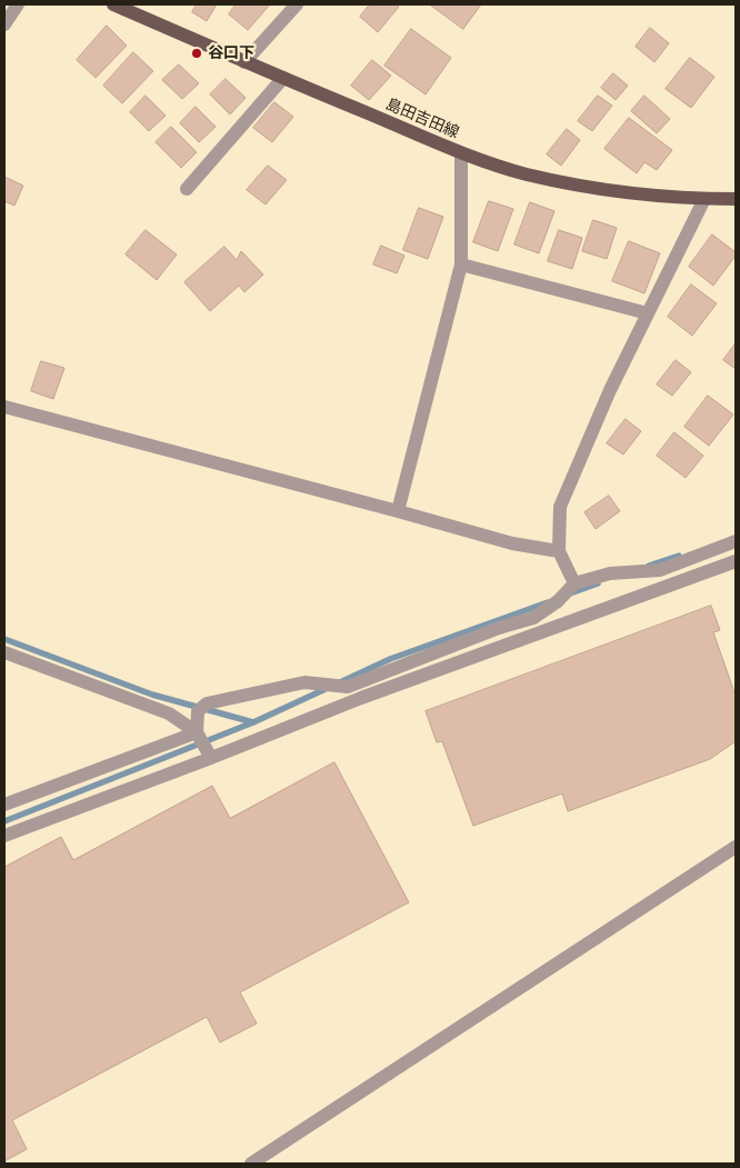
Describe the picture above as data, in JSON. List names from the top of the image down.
{
  "streets": {
    "main road": ["島田吉田線"]
  },
  "places": ["谷口下"]
}
